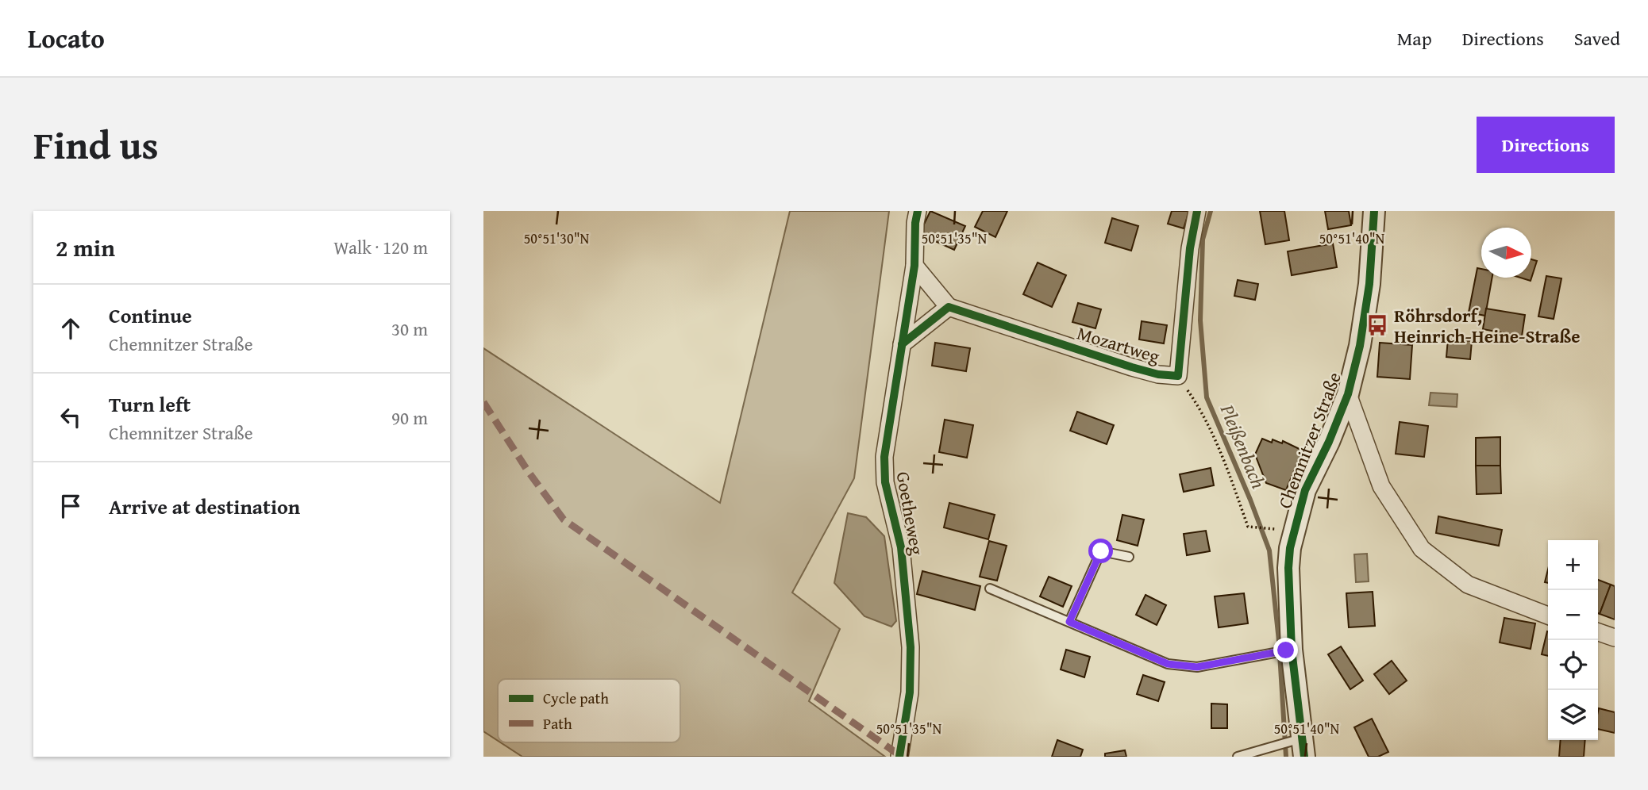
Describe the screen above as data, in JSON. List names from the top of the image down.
{
  "streets": {
    "street": ["Mozartweg", "Chemnitzer Straße", "Goetheweg"]
  },
  "water": ["Pleißenbach"],
  "places": {
    "bus stop": ["Röhrsdorf, Heinrich-Heine-Straße"]
  },
  "legend": ["Cycle path", "Path"],
  "north": "right",
  "page": {
    "header": "Locato",
    "nav": ["Map", "Directions", "Saved"],
    "title": "Find us",
    "buttons": "Directions",
    "heading": ["2 min", "Walk · 120 m"],
    "list": [
      ["Continue", "Chemnitzer Straße", "30 m"],
      ["Turn left", "Chemnitzer Straße", "90 m"],
      "Arrive at destination"
    ],
    "map_buttons": ["+", "−"]
  },
  "coordinates": ["50°51'30\"N", "50°51'35\"N", "50°51'40\"N"]
}
